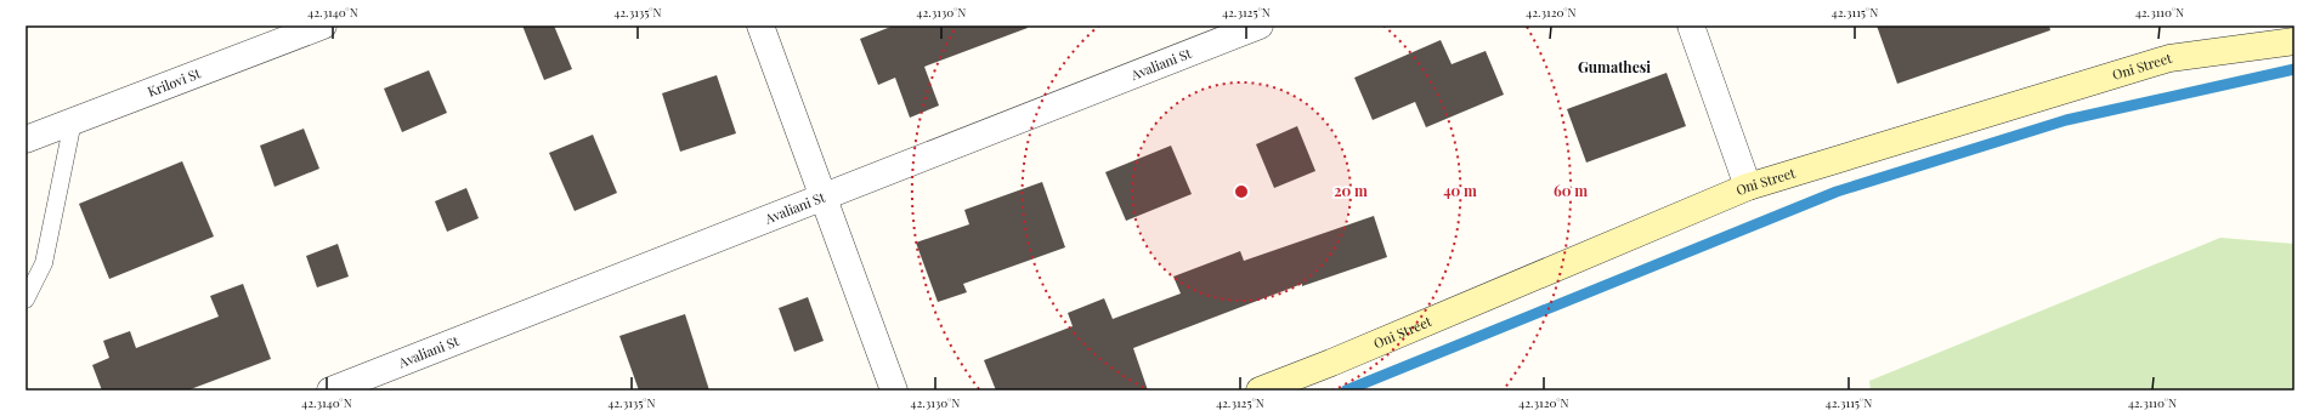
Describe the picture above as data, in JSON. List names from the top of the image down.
{
  "streets": {
    "main road": ["Oni Street"],
    "street": ["Avaliani St", "Krilovi St"]
  },
  "districts": ["Gumathesi"],
  "coordinates": [
    "42.3140°N",
    "42.3135°N",
    "42.3130°N",
    "42.3125°N",
    "42.3120°N",
    "42.3115°N",
    "42.3110°N"
  ],
  "rings": ["20 m", "40 m", "60 m"]
}
